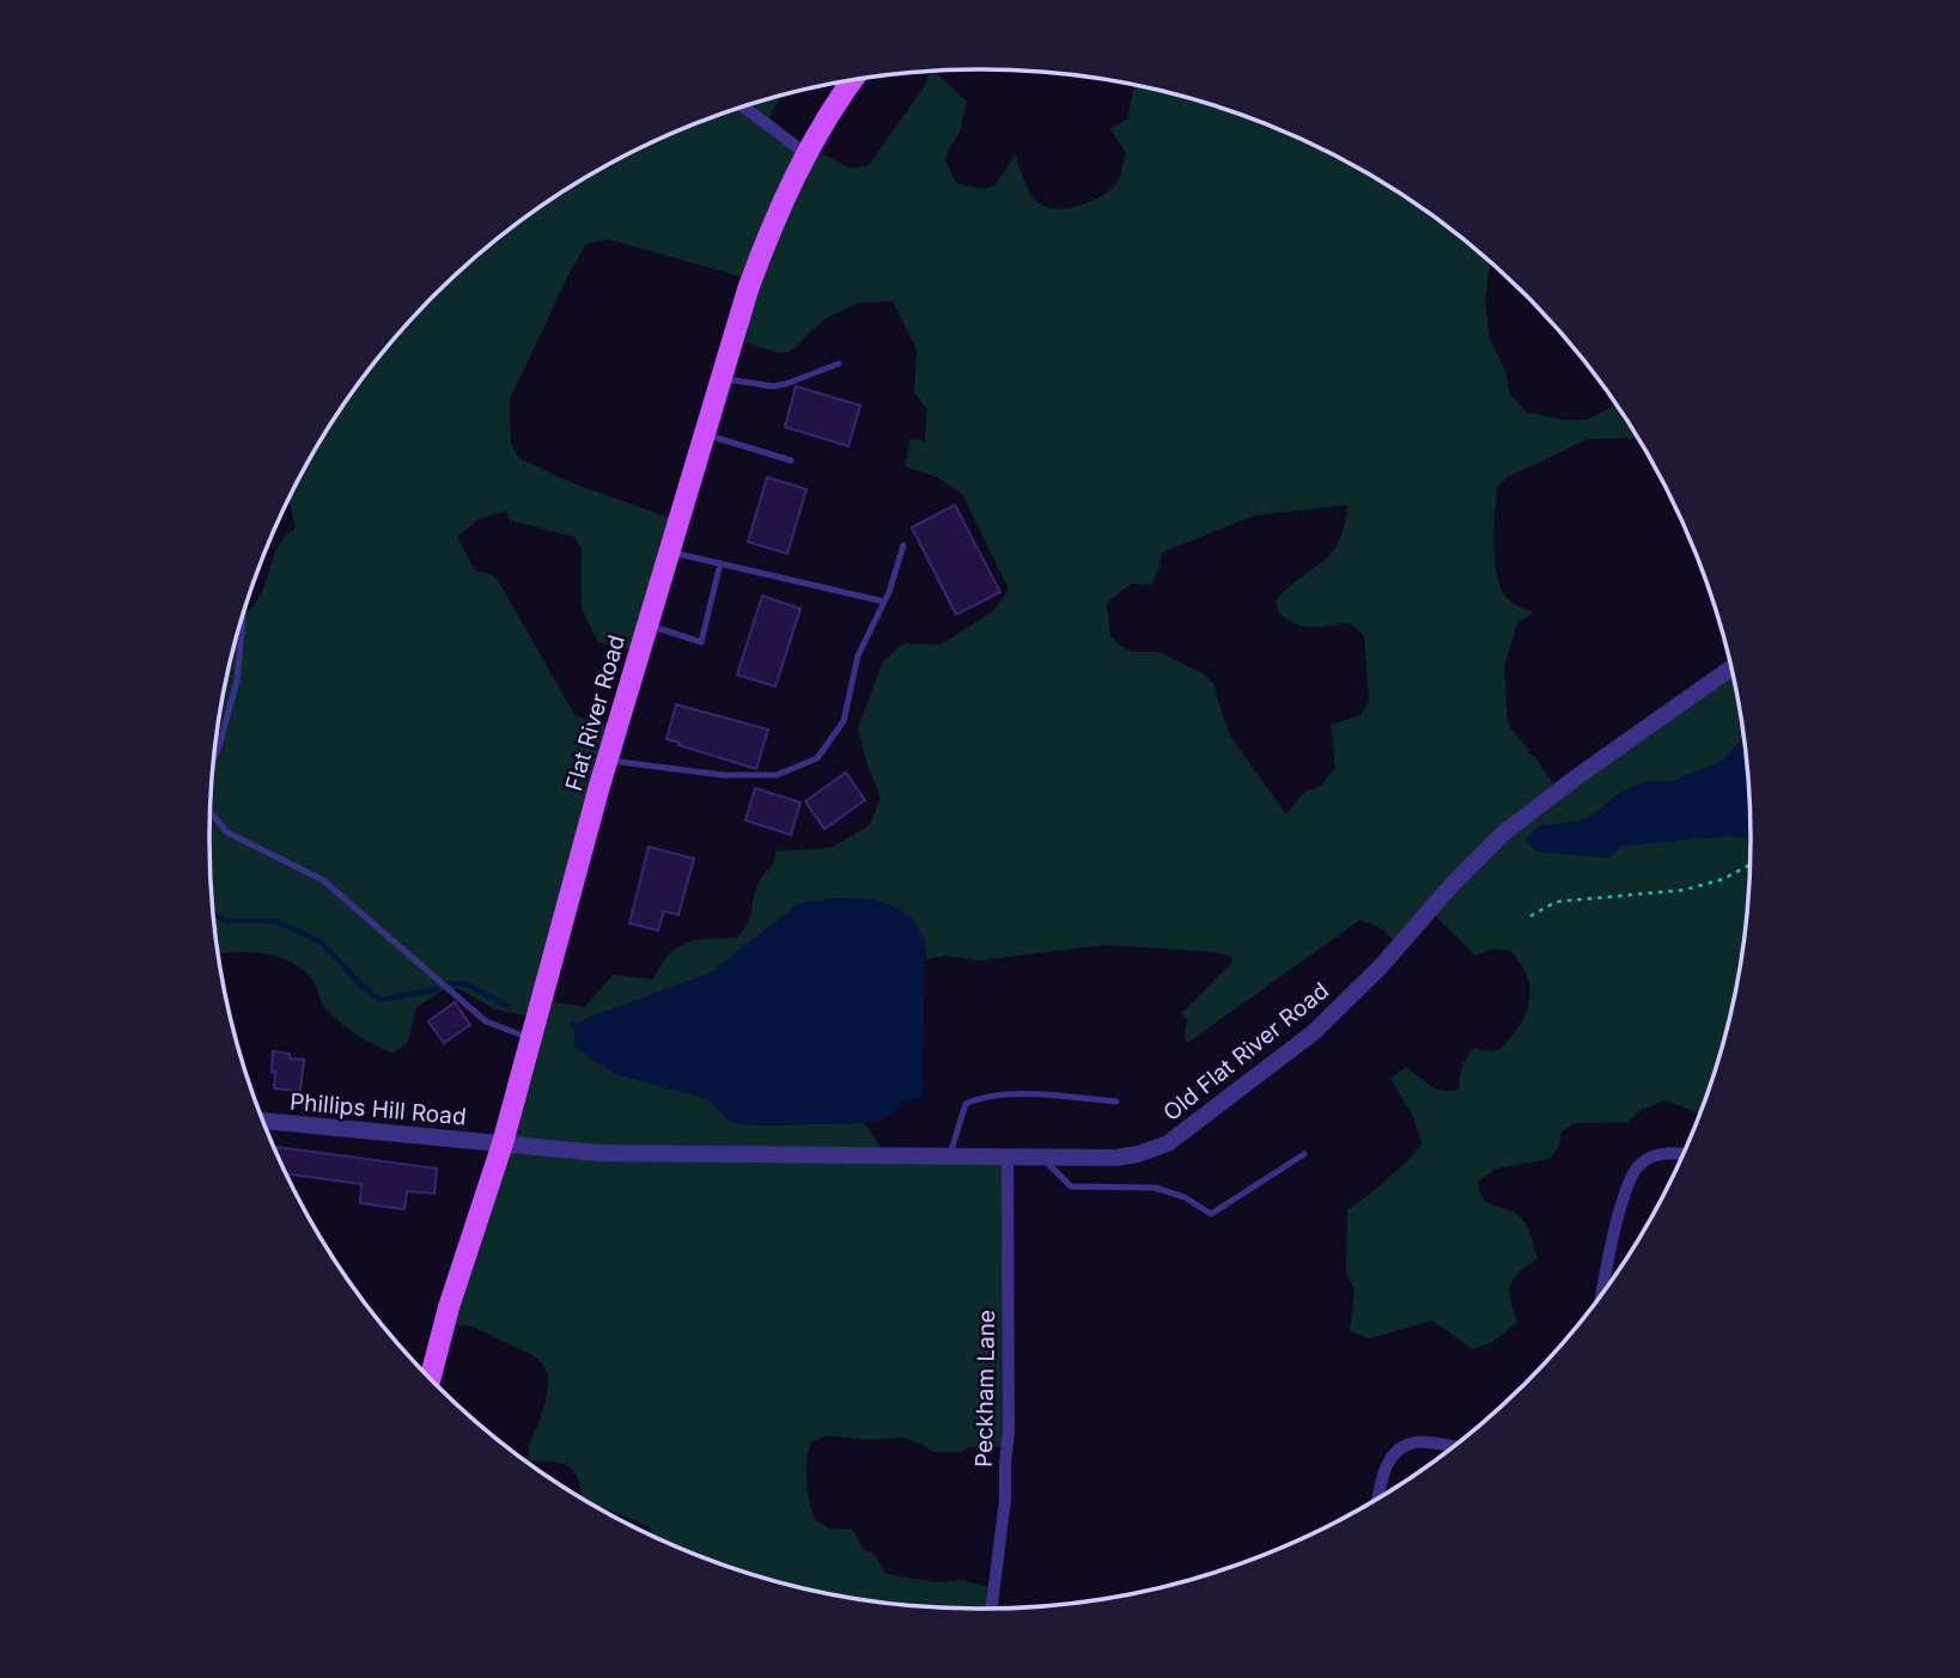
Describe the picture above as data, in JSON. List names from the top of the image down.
{
  "streets": {
    "main road": ["Flat River Road"],
    "street": ["Old Flat River Road", "Phillips Hill Road", "Peckham Lane"]
  },
  "crossings": [
    ["Flat River Road", "Old Flat River Road"],
    ["Flat River Road", "Phillips Hill Road"],
    ["Old Flat River Road", "Phillips Hill Road"],
    ["Old Flat River Road", "Peckham Lane"]
  ]
}
